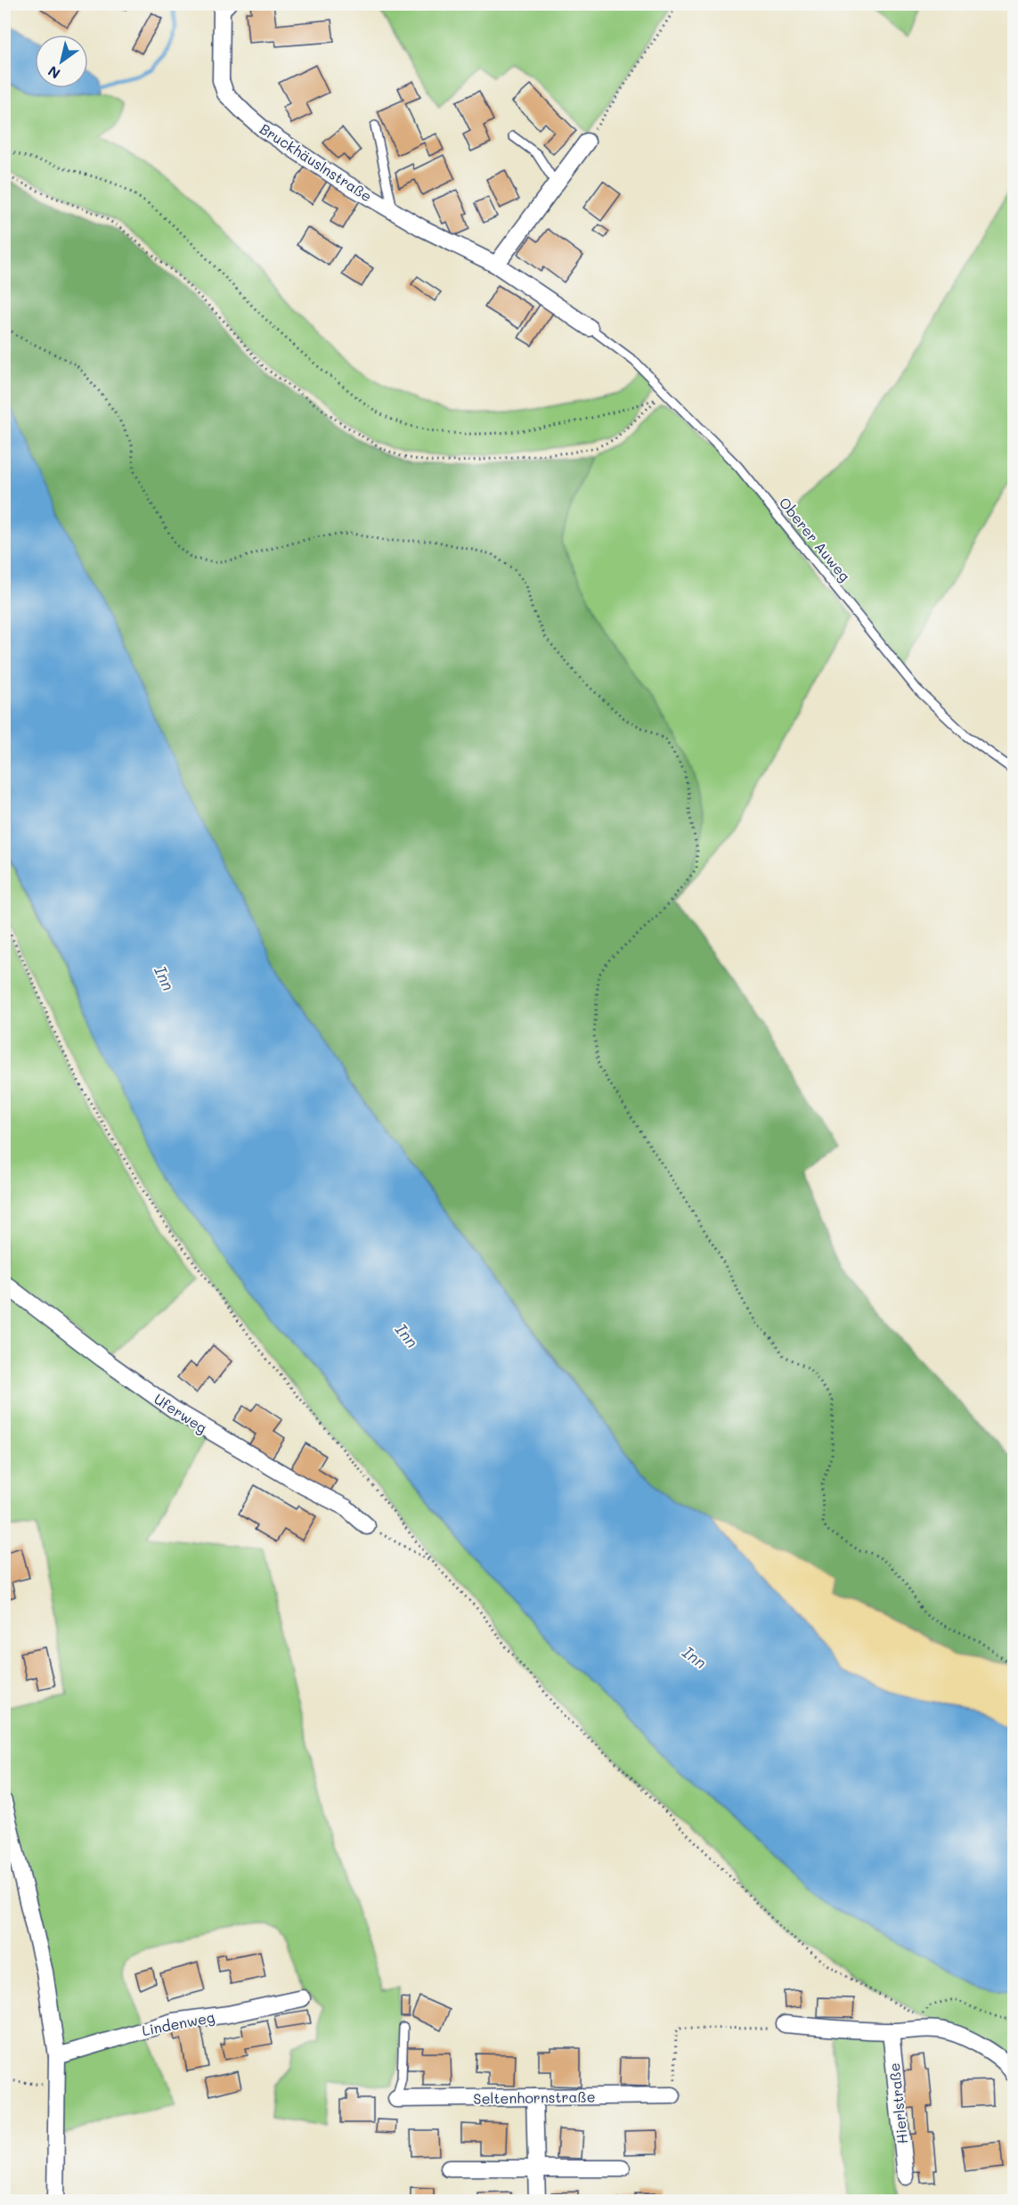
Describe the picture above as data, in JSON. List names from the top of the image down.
{
  "streets": {
    "street": [
      "Bruckhäuslnstraße",
      "Uferweg",
      "Lindenweg",
      "Seltenhornstraße",
      "Hierlstraße"
    ],
    "lane": ["Oberer Auweg"]
  },
  "crossings": [
    ["Bruckhäuslnstraße", "Oberer Auweg"]
  ],
  "water": ["Inn"],
  "north": "bottom left"
}
